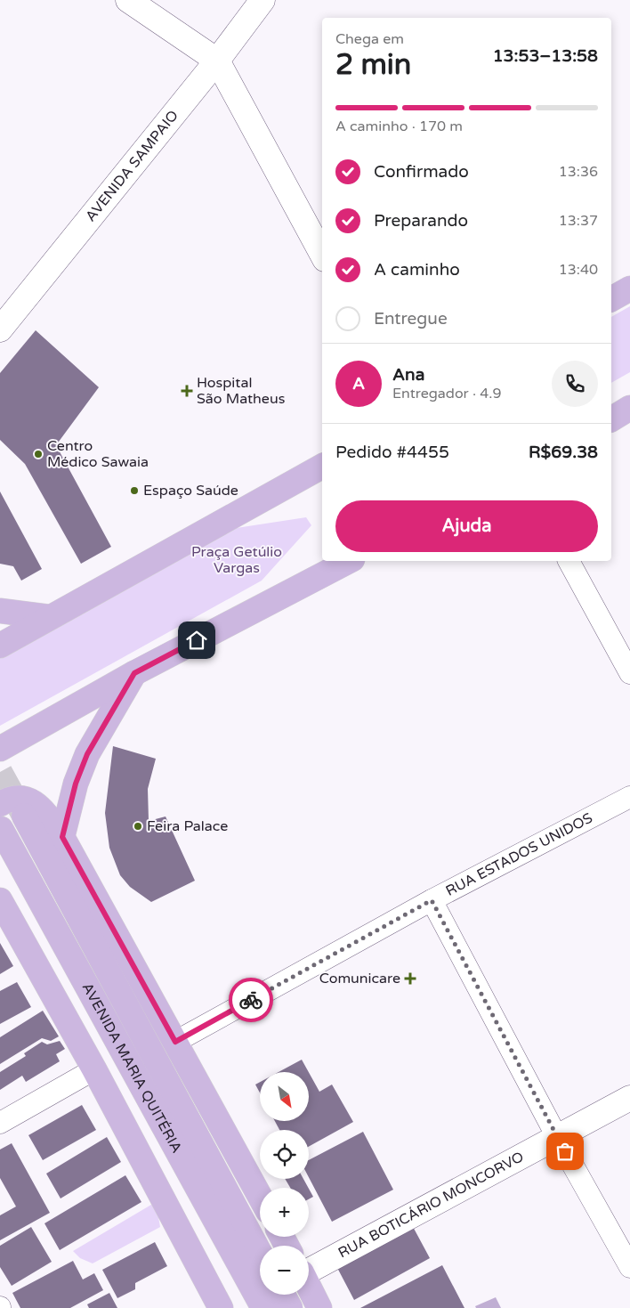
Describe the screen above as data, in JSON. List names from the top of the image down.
{
  "streets": {
    "main road": ["AVENIDA MARIA QUITÉRIA"],
    "street": ["AVENIDA SAMPAIO", "RUA ESTADOS UNIDOS", "RUA BOTICÁRIO MONCORVO"]
  },
  "parks": ["Praça Getúlio Vargas"],
  "places": {
    "health": ["Hospital São Matheus", "Comunicare"],
    "other": ["Centro Médico Sawaia", "Espaço Saúde", "Feira Palace"]
  },
  "north": "bottom right",
  "page": {
    "heading": ["2 min", "Chega em", "13:53–13:58"],
    "panel": [
      "Ana",
      "Entregador · 4.9",
      "Pedido #4455",
      "R$69.38"
    ],
    "bar": "A caminho · 170 m",
    "list": [
      ["Confirmado", "13:36"],
      ["Preparando", "13:37"],
      ["A caminho", "13:40"],
      "Entregue"
    ],
    "round": "A",
    "buttons": "Ajuda",
    "map_buttons": ["+", "−"]
  }
}
